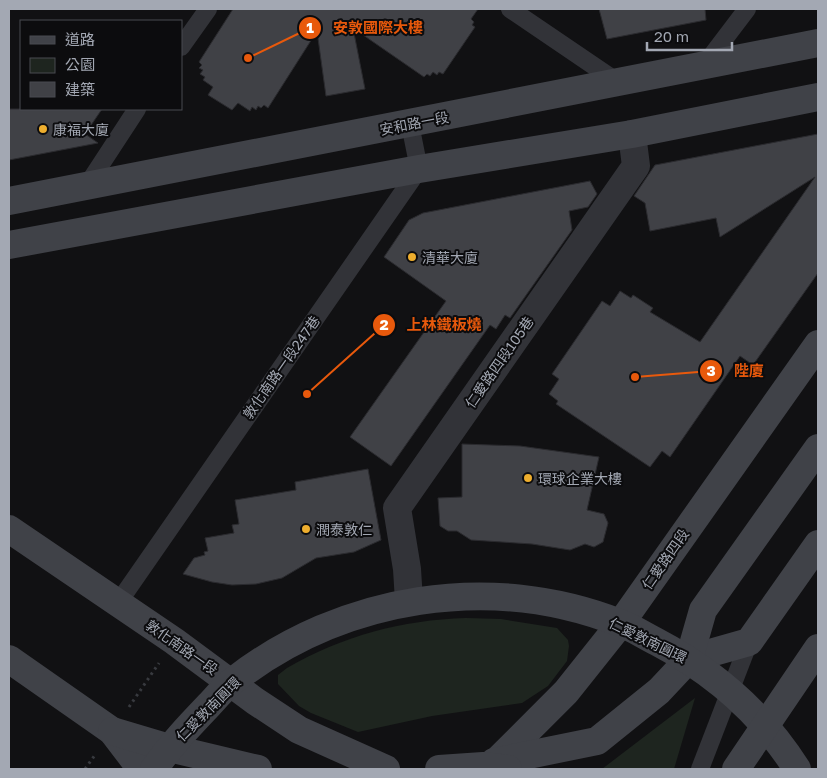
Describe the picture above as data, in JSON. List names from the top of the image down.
{
  "streets": {
    "main road": [
      "安和路一段",
      "仁愛路四段",
      "仁愛敦南圓環",
      "敦化南路一段"
    ],
    "street": ["仁愛路四段105巷"],
    "lane": ["敦化南路一段247巷"]
  },
  "crossings": [
    ["仁愛路四段105巷", "仁愛敦南圓環"],
    ["敦化南路一段247巷", "敦化南路一段"],
    ["仁愛路四段", "仁愛敦南圓環"],
    ["仁愛敦南圓環", "敦化南路一段"]
  ],
  "places": [
    "安敦國際大樓",
    "康福大廈",
    "清華大廈",
    "陛廈",
    "上林鐵板燒",
    "環球企業大樓",
    "潤泰敦仁"
  ],
  "legend": ["道路", "公園", "建築"],
  "scale_bar": "20 m"
}
